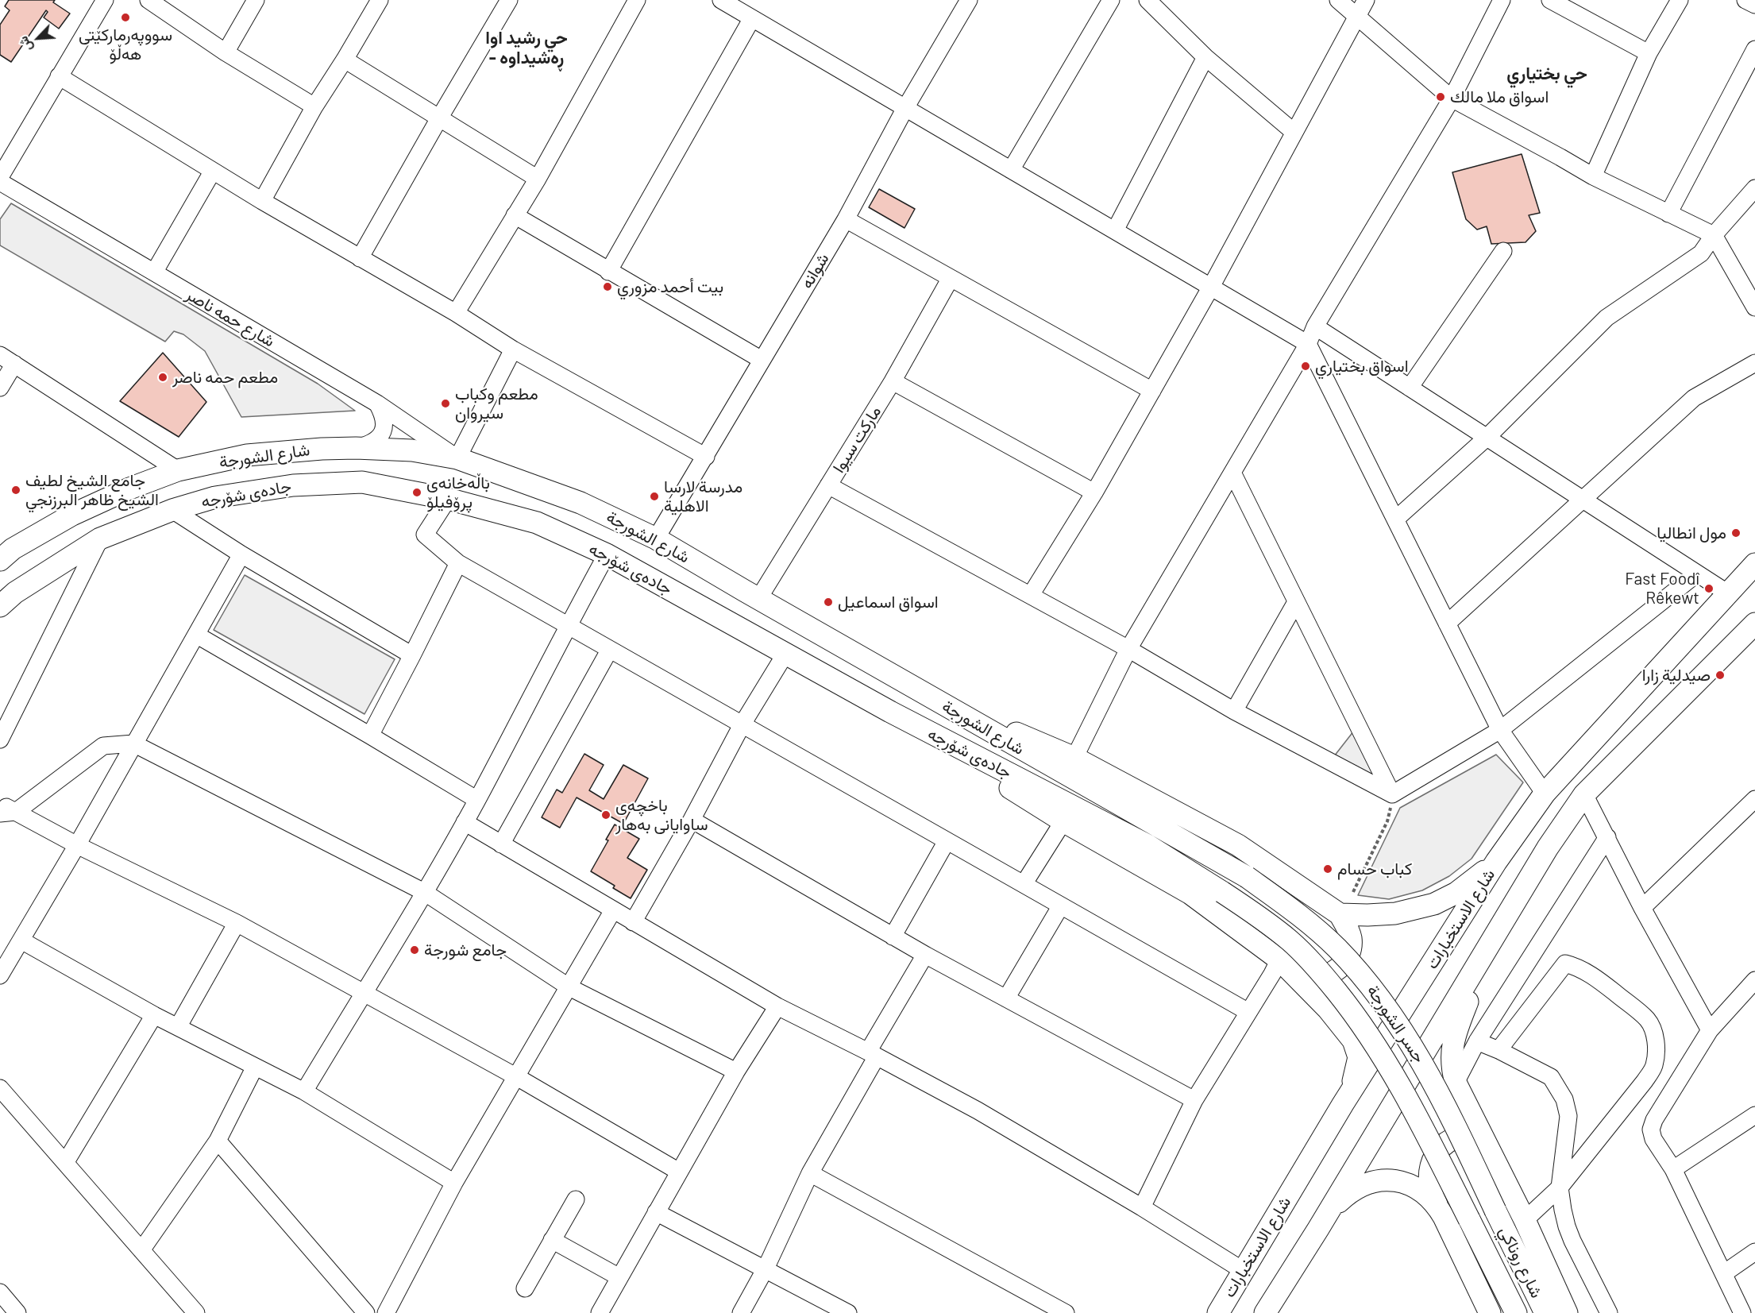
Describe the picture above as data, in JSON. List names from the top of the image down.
{
  "streets": {
    "main road": [
      "شارع الشورجة",
      "جادەی شۆرجە",
      "شارع الاستخبارات",
      "جسر الشورجة",
      "شارع روناكي"
    ],
    "street": ["شوانە", "شارع حمه ناصر", "مارکت سیوا"]
  },
  "crossings": [
    ["شوانە", "شارع الشورجة"],
    ["شارع حمه ناصر", "شارع الشورجة"],
    ["مارکت سیوا", "شارع الشورجة"],
    ["شارع الشورجة", "جسر الشورجة"],
    ["جادەی شۆرجە", "جسر الشورجة"],
    ["جسر الشورجة", "شارع روناكي"]
  ],
  "districts": ["حي رشيد اوا - ڕەشیداوە", "حي بختياري"],
  "places": [
    "سووپەرمارکێتی هەڵۆ",
    "اسواق ملا مالك",
    "بيت أحمد مزوري",
    "اسواق بختياري",
    "مطعم حمه ناصر",
    "مطعم وكباب سيروان",
    "جامع الشيخ لطيف الشيخ ظاهر البرزنجي",
    "باڵەخانەی پرۆفیلۆ",
    "مدرسة لارسا الاهلية",
    "مول انطاليا",
    "Fast Foodî Rêkewt",
    "اسواق اسماعيل",
    "صيدلية زارا",
    "باخچەی ساوایانی بەهار",
    "كباب حسام",
    "جامع شورجة"
  ],
  "north": "bottom left"
}
